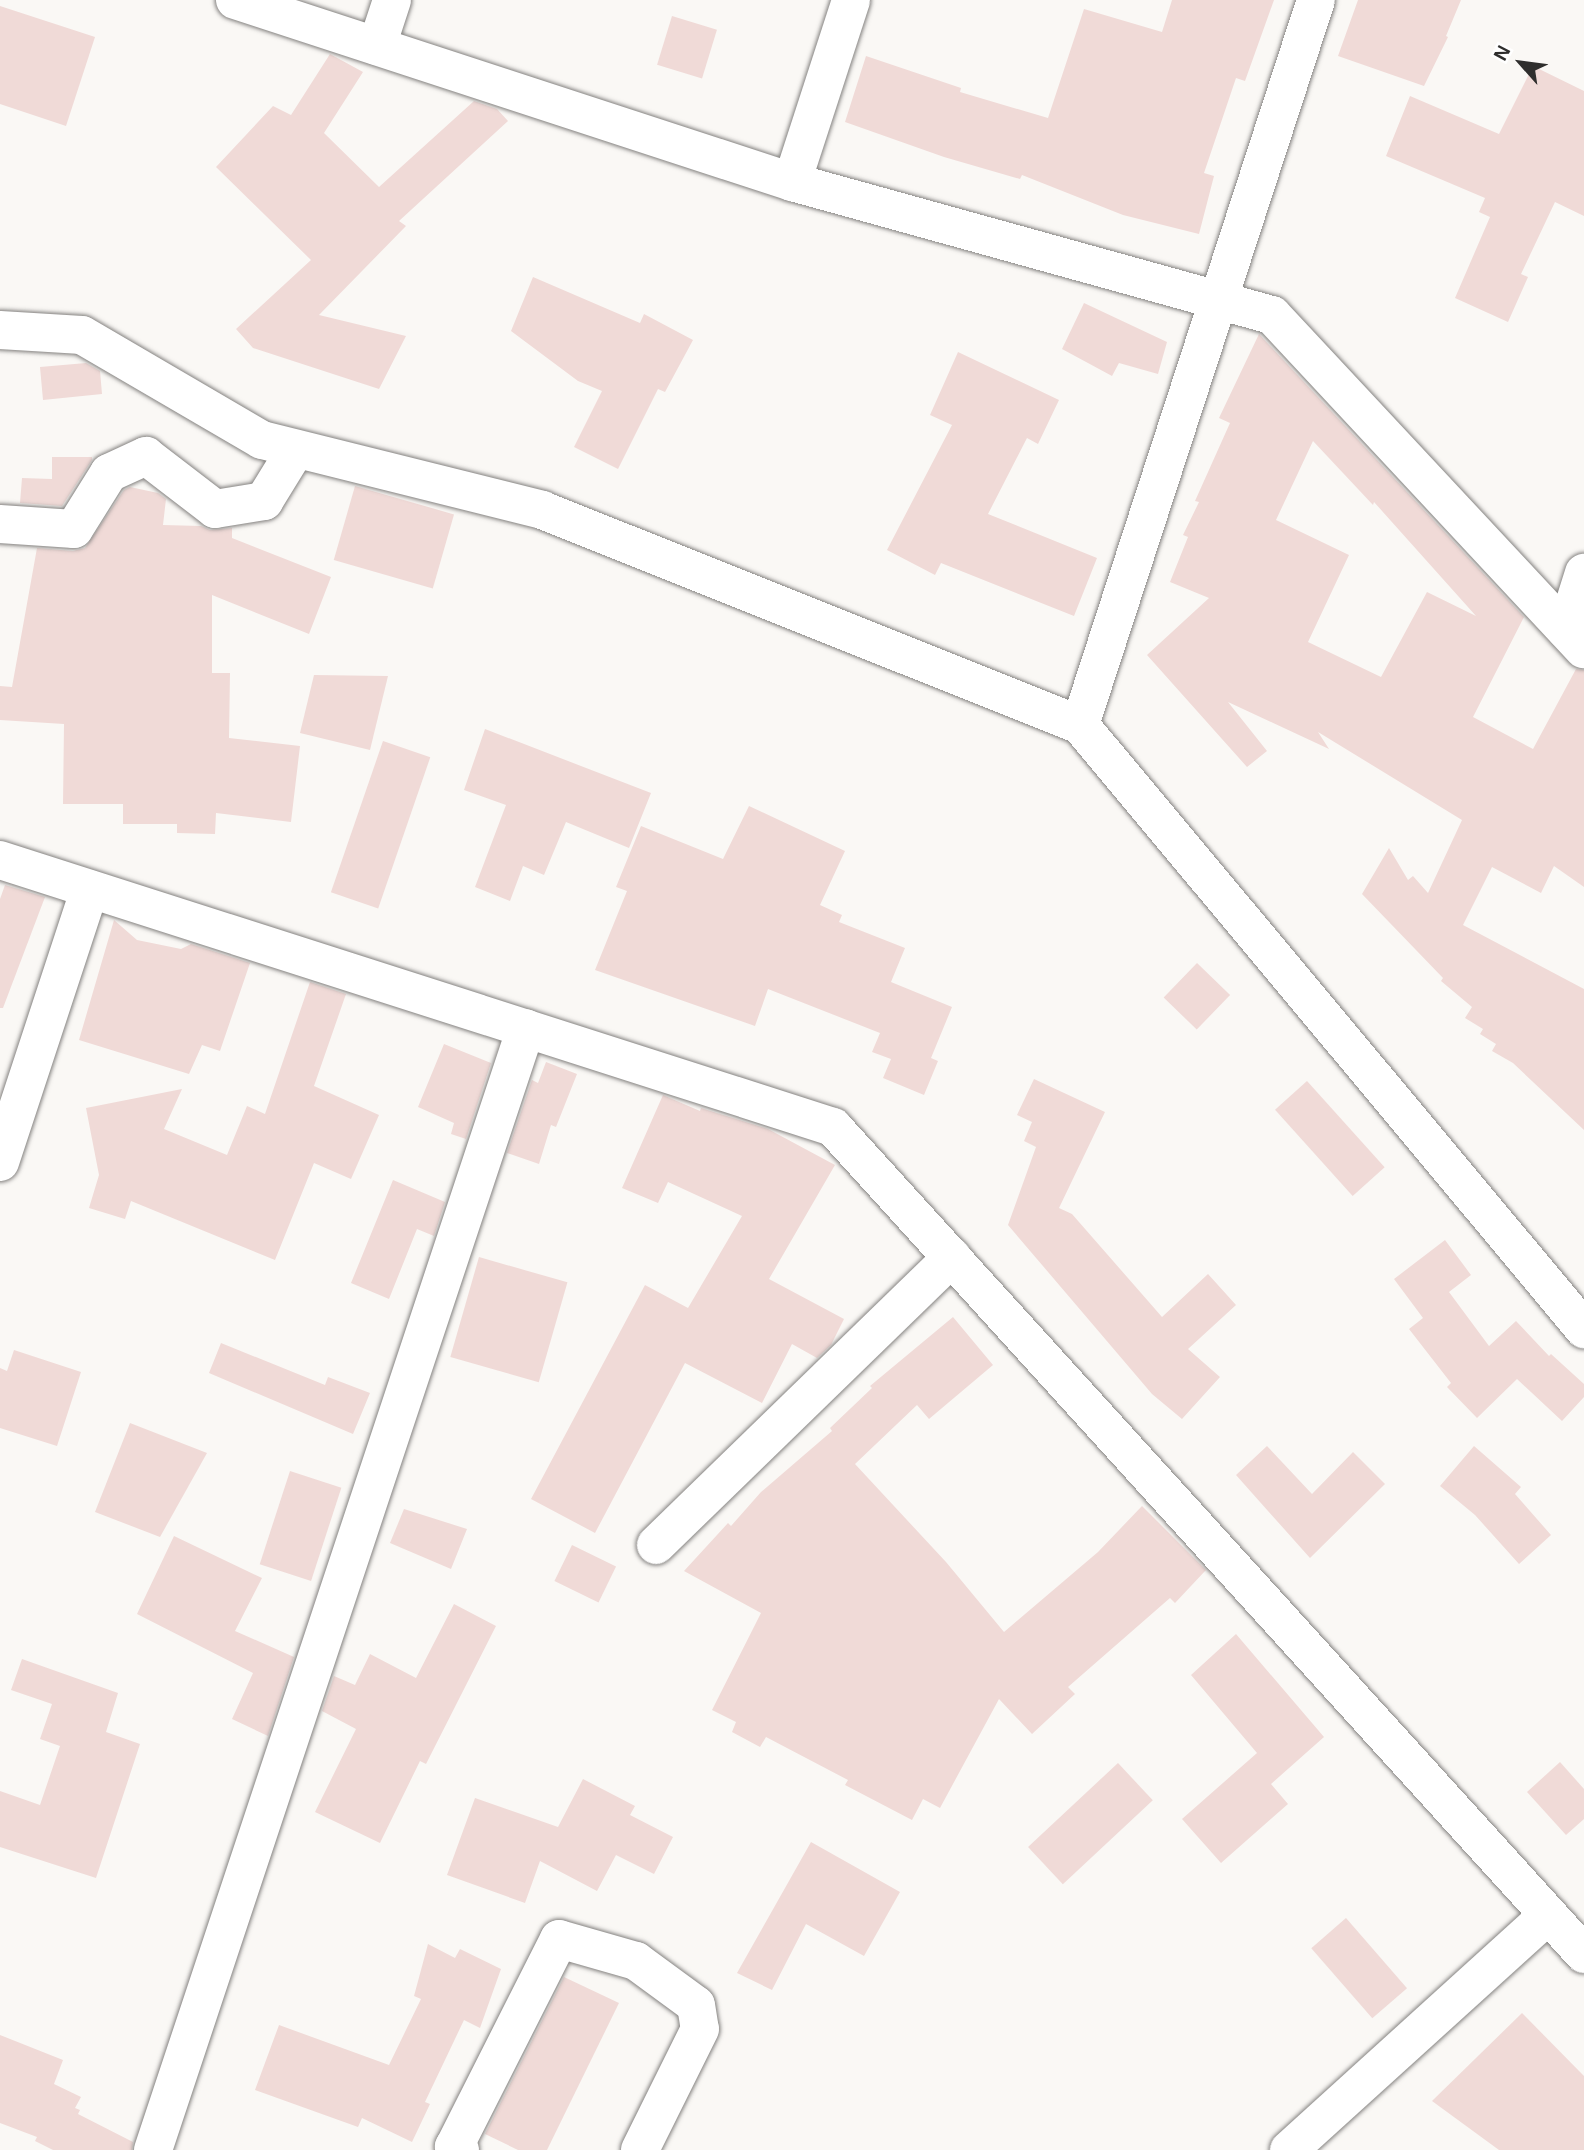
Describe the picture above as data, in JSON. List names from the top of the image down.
{
  "north": "top left"
}
